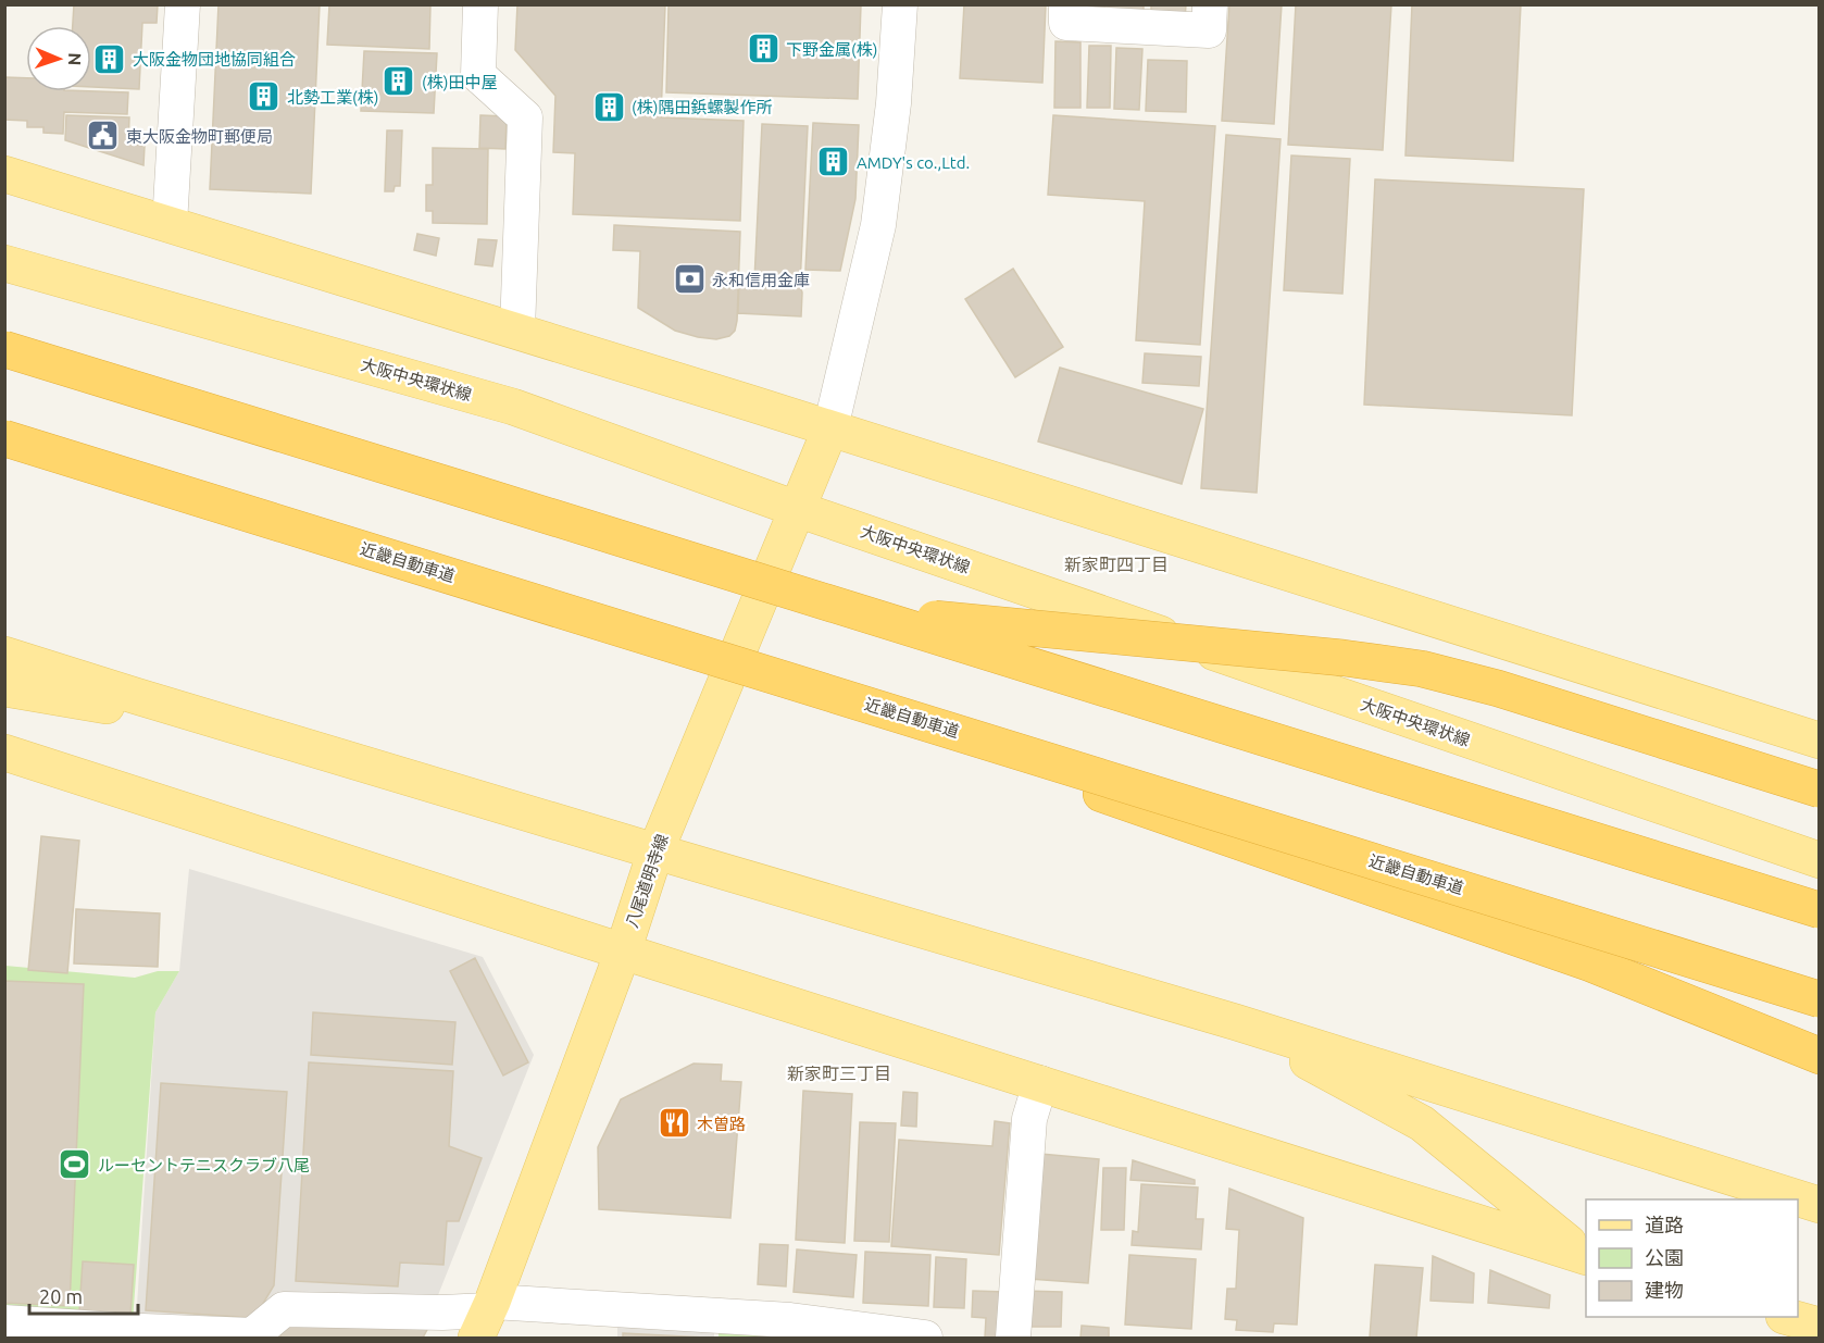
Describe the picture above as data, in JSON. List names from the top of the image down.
{
  "streets": {
    "highway": ["近畿自動車道"],
    "main road": ["大阪中央環状線", "八尾道明寺線"]
  },
  "crossings": [
    ["大阪中央環状線", "八尾道明寺線"]
  ],
  "districts": ["新家町四丁目", "新家町三丁目"],
  "places": {
    "building": [
      "下野金属(株)",
      "大阪金物団地協同組合",
      "(株)田中屋",
      "北勢工業(株)",
      "(株)隅田鋲螺製作所",
      "AMDY's co.,Ltd."
    ],
    "public building": ["東大阪金物町郵便局"],
    "bank": ["永和信用金庫"],
    "restaurant": ["木曽路"],
    "sports": ["ルーセントテニスクラブ八尾"]
  },
  "legend": ["道路", "公園", "建物"],
  "scale_bar": "20 m",
  "north": "right"
}
